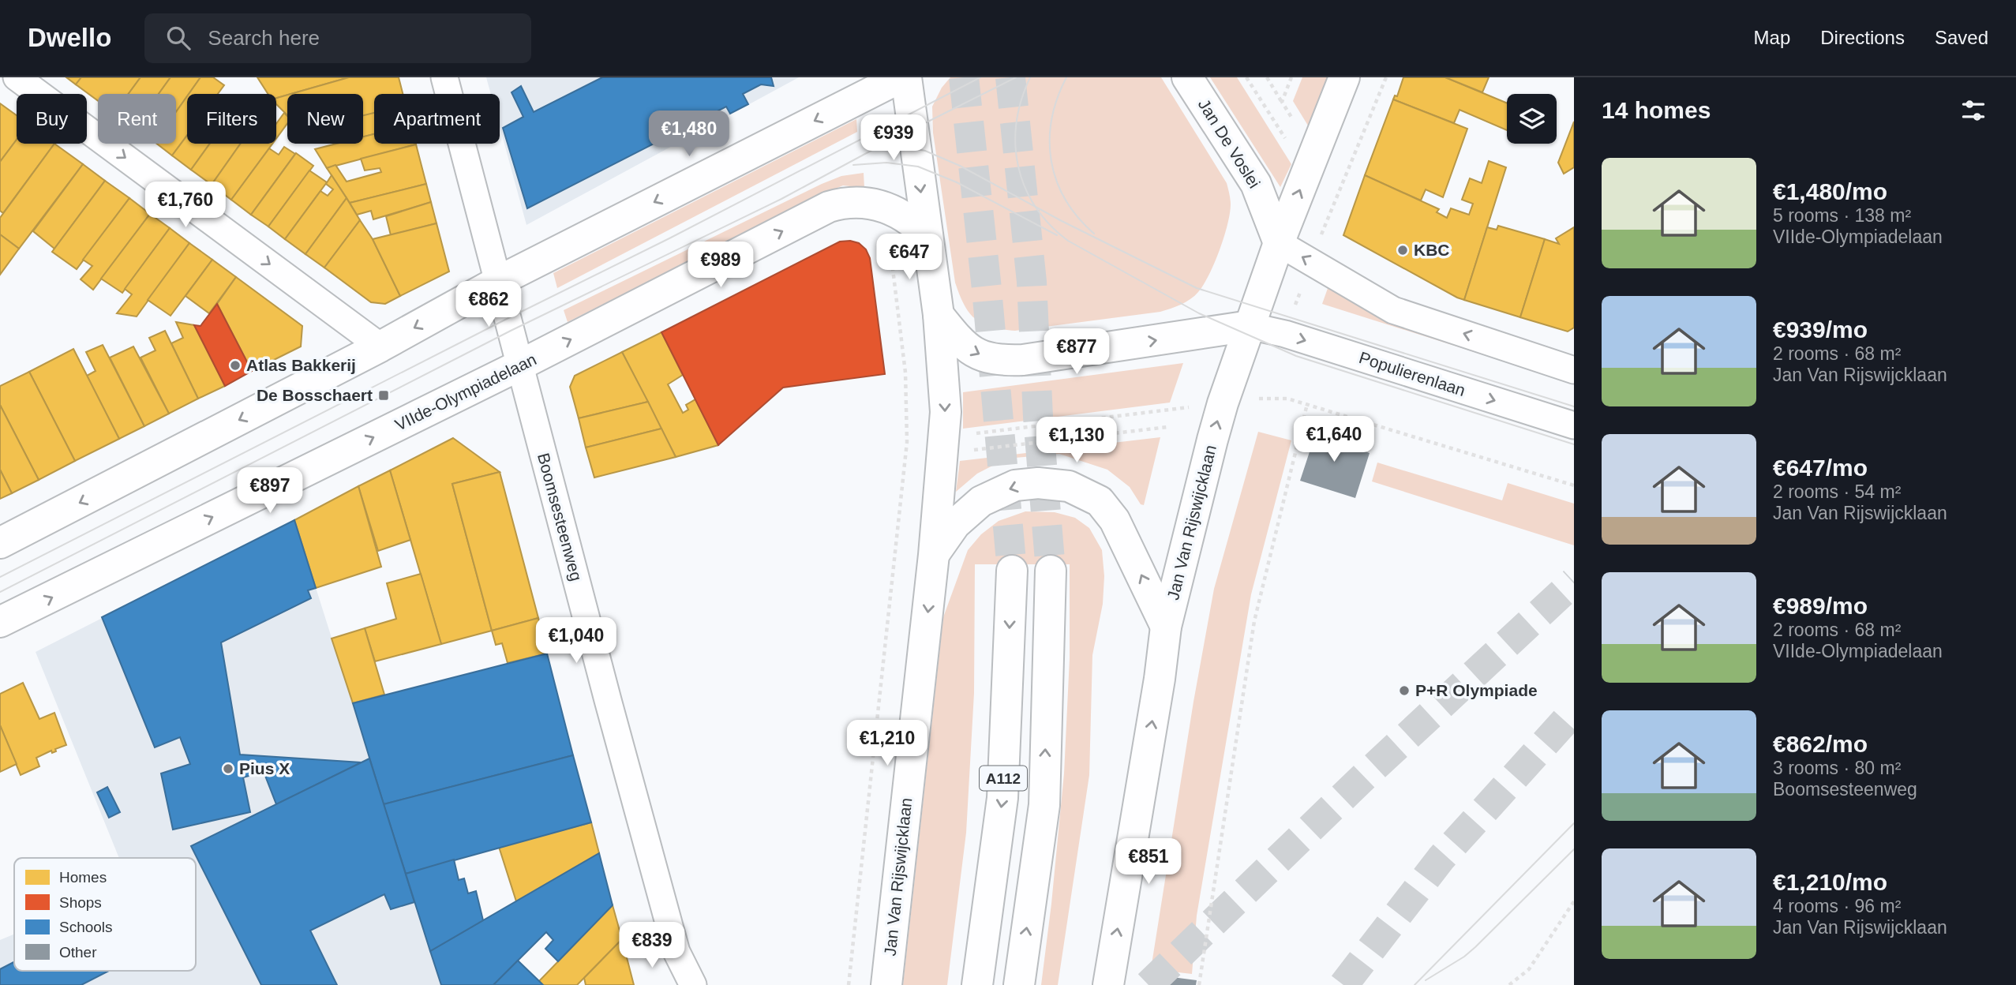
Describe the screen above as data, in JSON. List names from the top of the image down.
{
  "streets": {
    "main road": [
      "Jan De Voslei",
      "VIIde-Olympiadelaan",
      "Jan Van Rijswijcklaan",
      "A112"
    ],
    "street": ["Populierenlaan", "Boomsesteenweg"]
  },
  "crossings": [
    ["Jan De Voslei", "Jan Van Rijswijcklaan"],
    ["Populierenlaan", "Jan Van Rijswijcklaan"],
    ["VIIde-Olympiadelaan", "Boomsesteenweg"],
    ["VIIde-Olympiadelaan", "Jan Van Rijswijcklaan"]
  ],
  "places": {
    "other": [
      "KBC",
      "Atlas Bakkerij",
      "P+R Olympiade",
      "Pius X"
    ],
    "transit": ["De Bosschaert"]
  },
  "legend": [
    "Homes",
    "Shops",
    "Schools",
    "Other"
  ],
  "page": {
    "header": "Dwello",
    "search": "Search here",
    "nav": ["Map", "Directions", "Saved"],
    "heading": "14 homes",
    "chip": [
      "Buy",
      "Rent",
      "Filters",
      "New",
      "Apartment"
    ],
    "price": [
      "€1,480",
      "€939",
      "€1,760",
      "€647",
      "€989",
      "€862",
      "€877",
      "€1,640",
      "€1,130",
      "€897",
      "€1,040",
      "€1,210",
      "€851",
      "€839"
    ],
    "list": [
      {
        "name": "€1,480/mo",
        "note": "5 rooms · 138 m² · VIIde-Olympiadelaan"
      },
      {
        "name": "€939/mo",
        "note": "2 rooms · 68 m² · Jan Van Rijswijcklaan"
      },
      {
        "name": "€647/mo",
        "note": "2 rooms · 54 m² · Jan Van Rijswijcklaan"
      },
      {
        "name": "€989/mo",
        "note": "2 rooms · 68 m² · VIIde-Olympiadelaan"
      },
      {
        "name": "€862/mo",
        "note": "3 rooms · 80 m² · Boomsesteenweg"
      },
      {
        "name": "€1,210/mo",
        "note": "4 rooms · 96 m² · Jan Van Rijswijcklaan"
      }
    ]
  }
}
